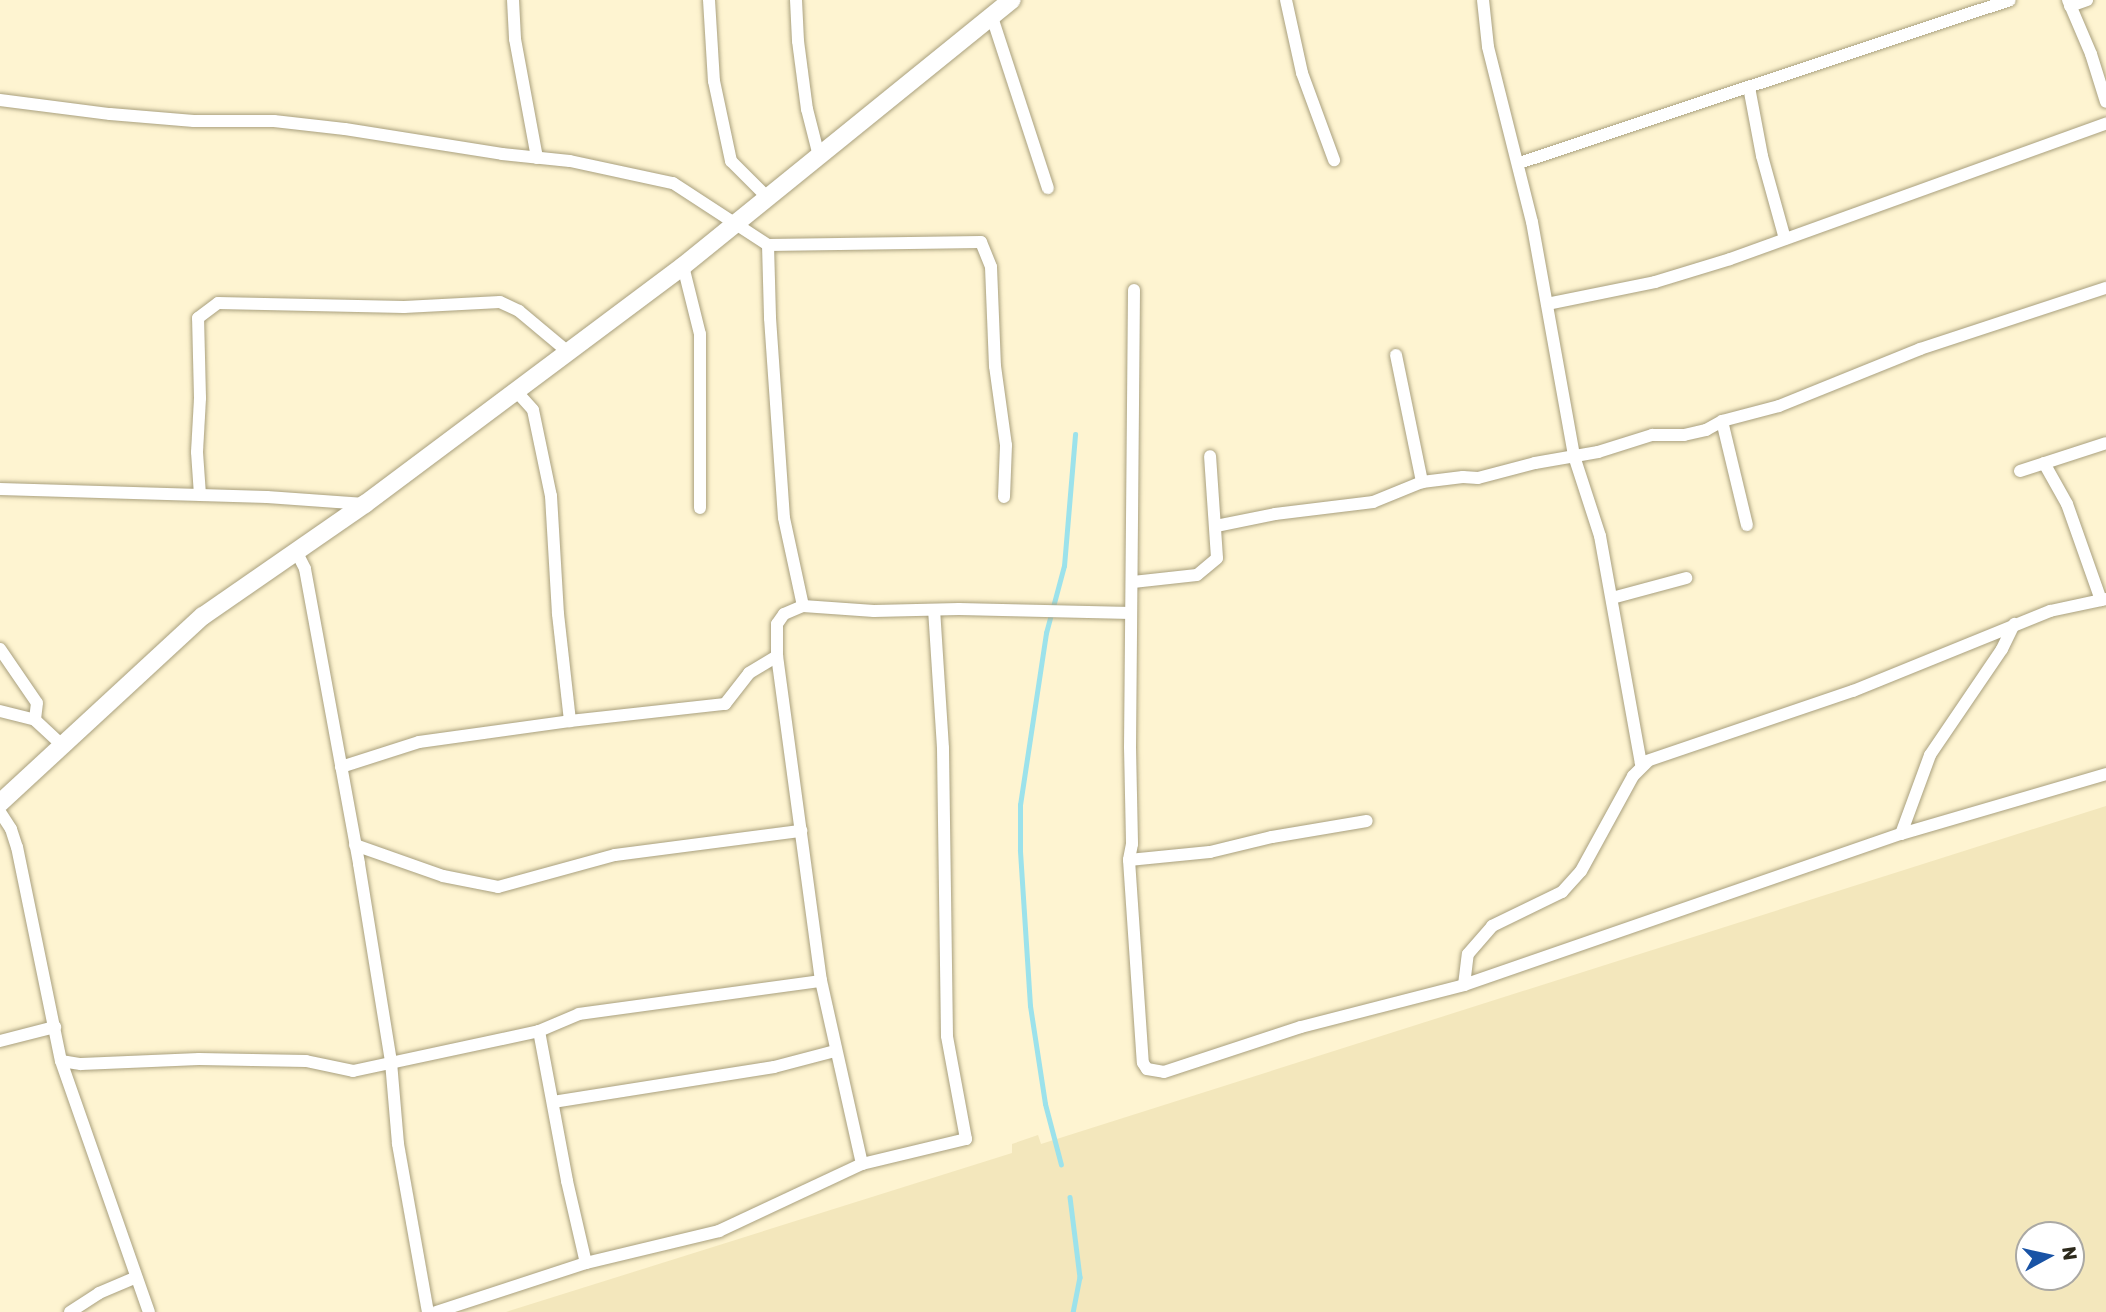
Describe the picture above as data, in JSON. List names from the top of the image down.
{
  "north": "right"
}
